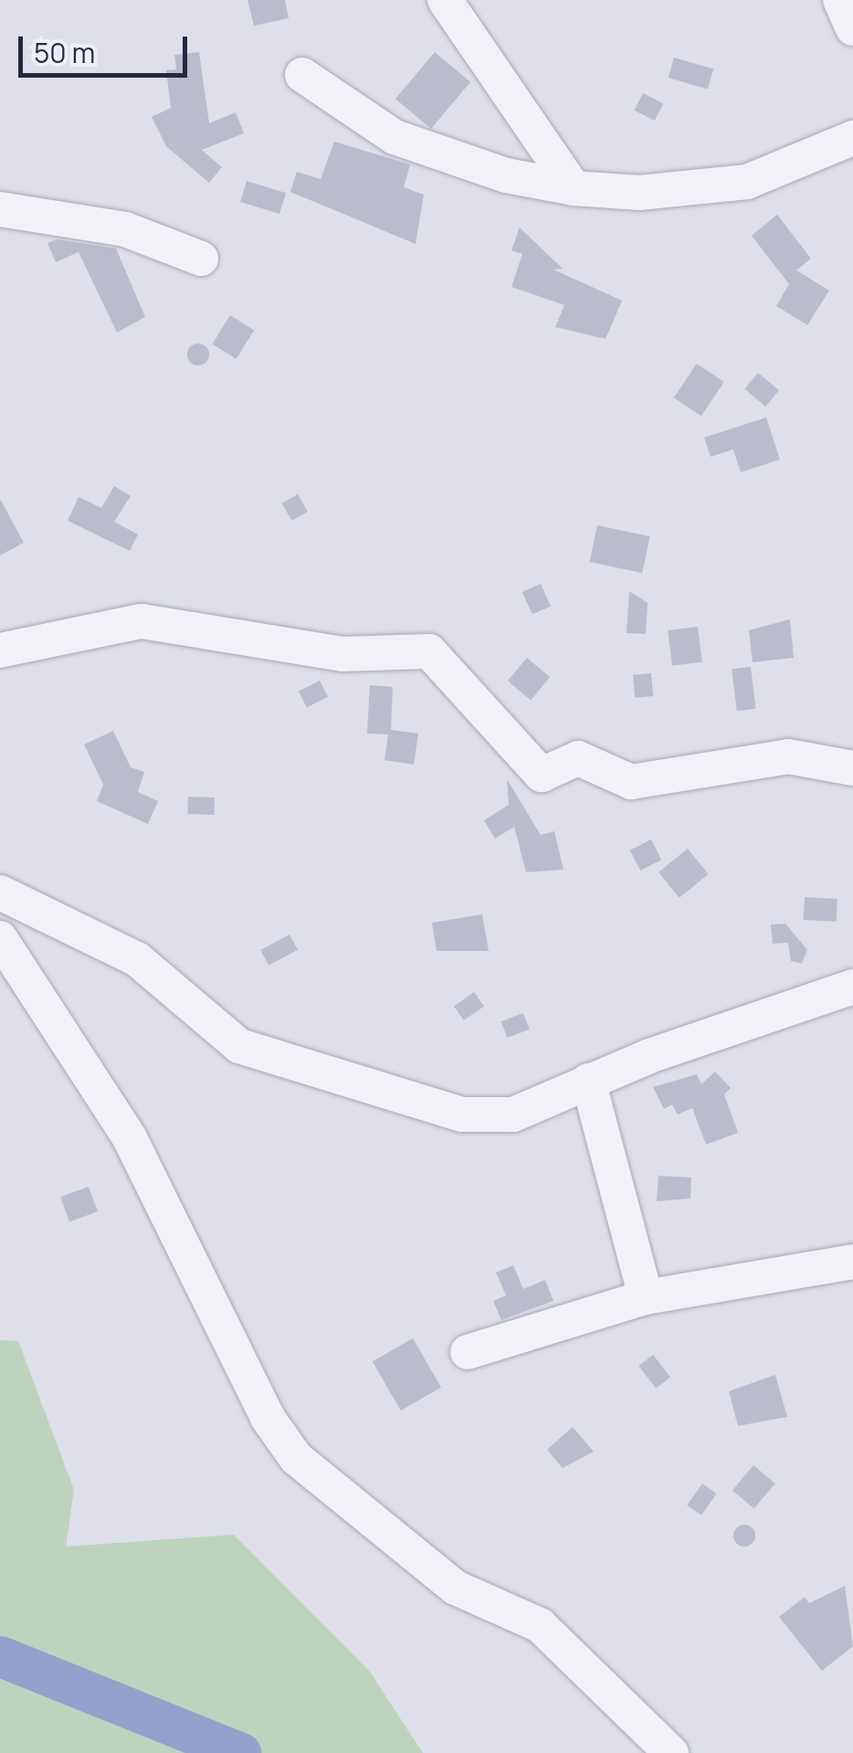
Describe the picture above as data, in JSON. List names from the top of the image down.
{
  "scale_bar": "50 m"
}
